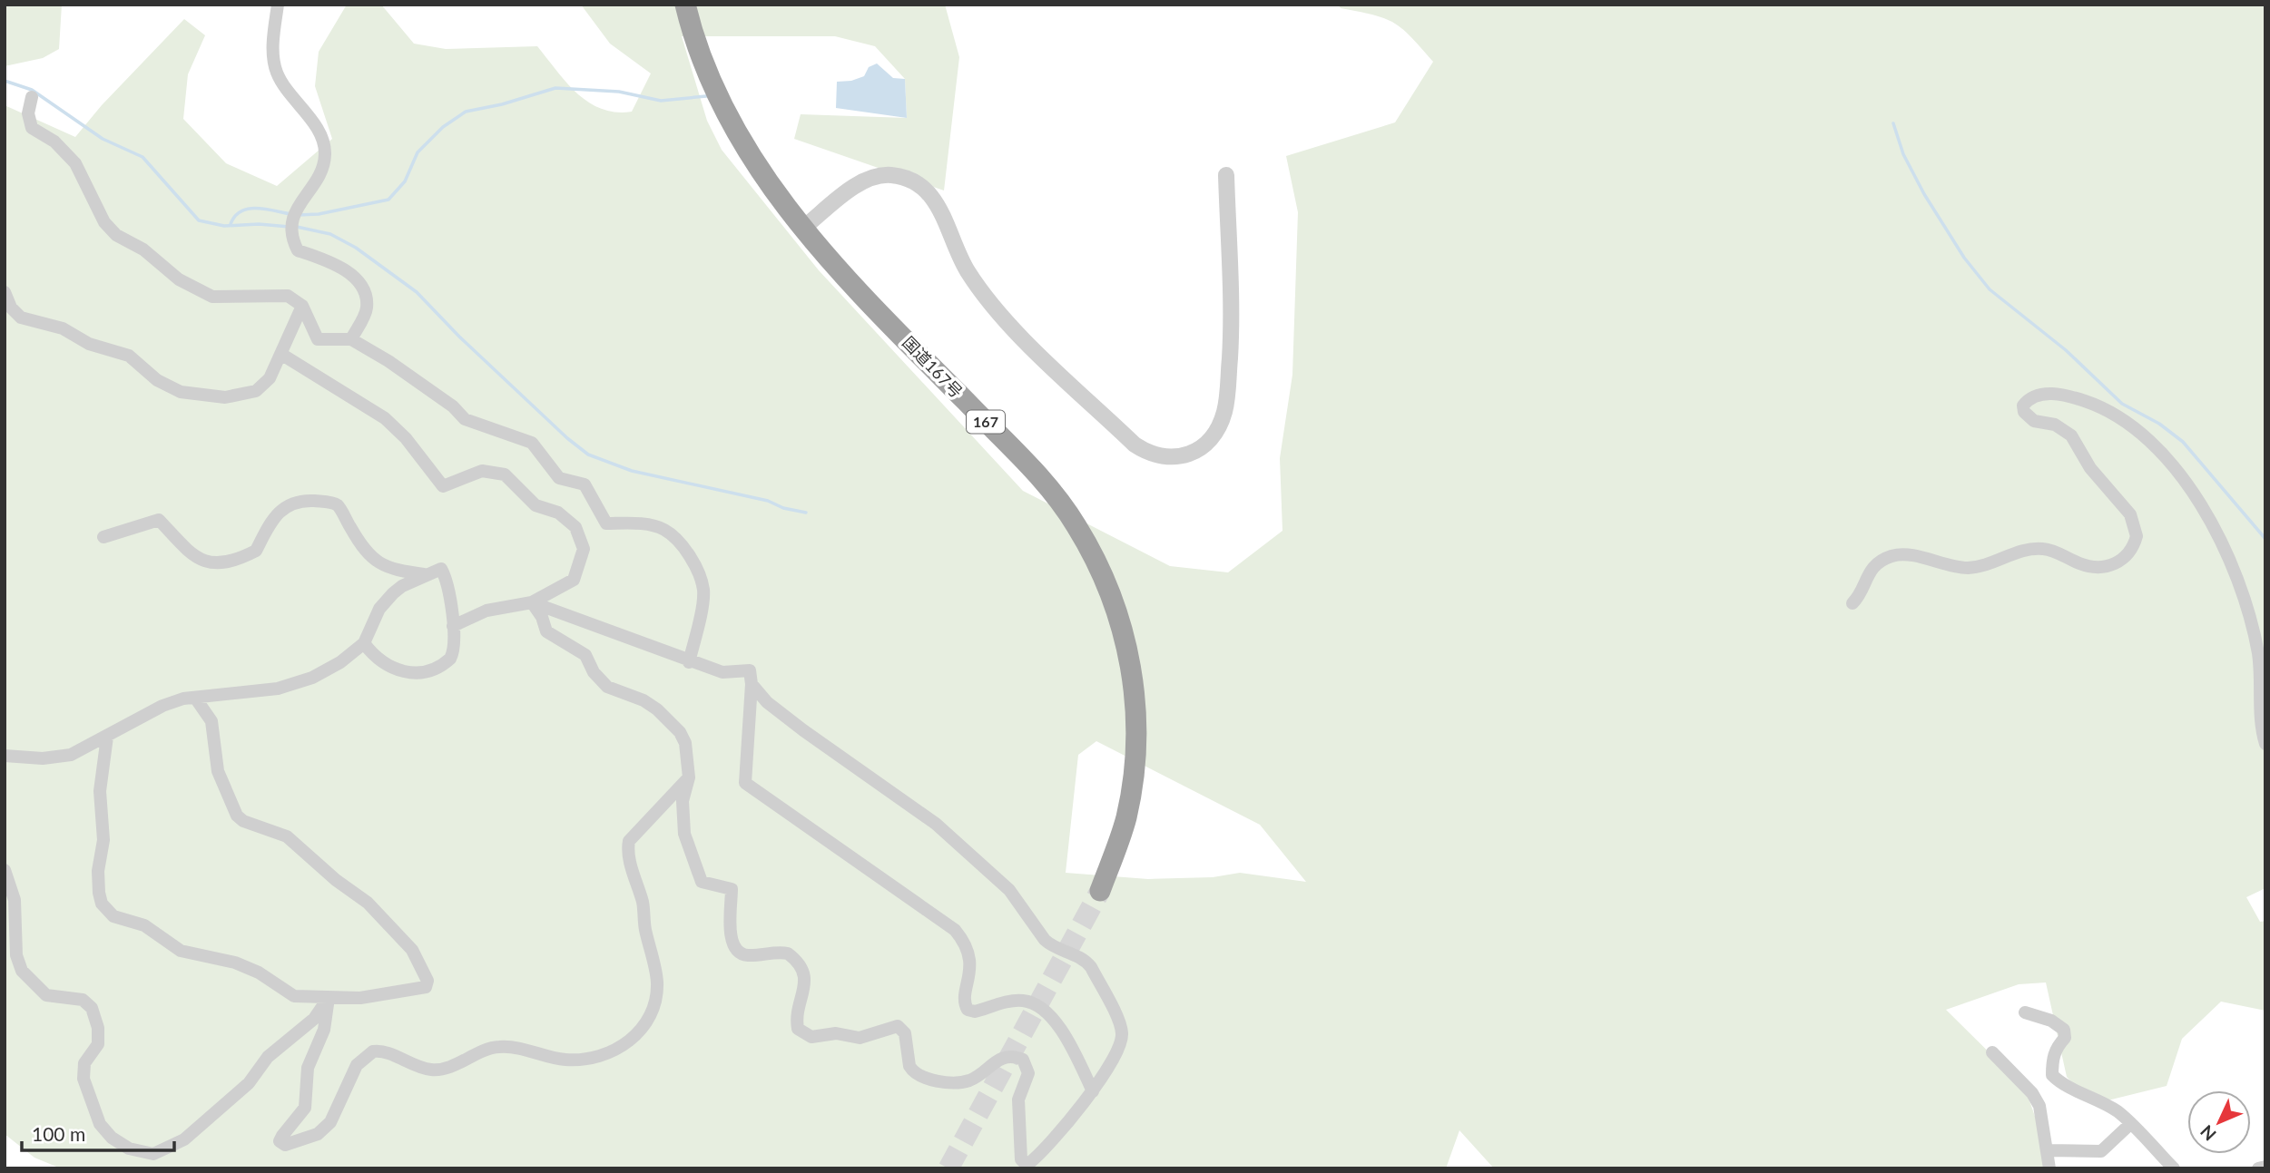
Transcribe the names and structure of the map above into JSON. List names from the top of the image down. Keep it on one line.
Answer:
{"streets":{"highway":["国道167号","167"]},"scale_bar":"100 m","north":"bottom left"}
